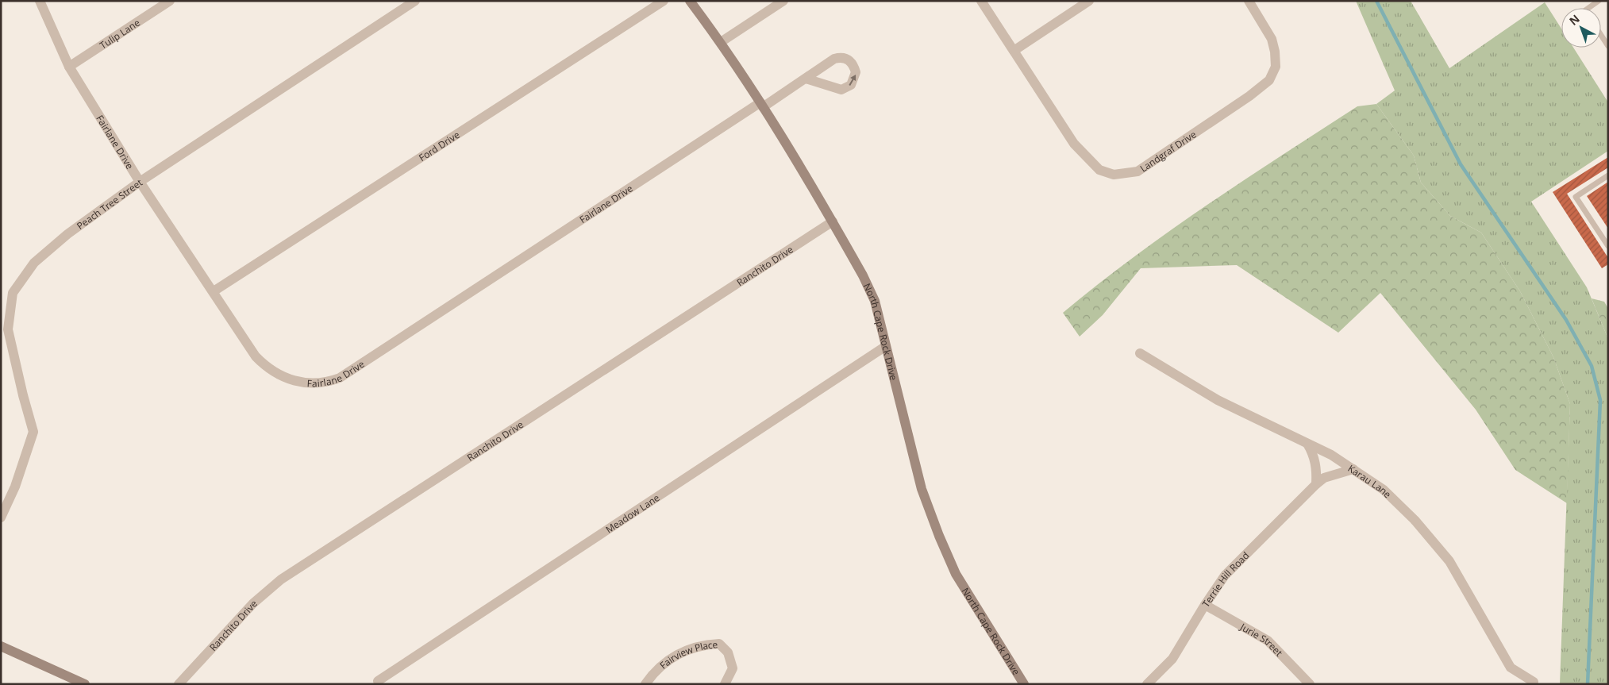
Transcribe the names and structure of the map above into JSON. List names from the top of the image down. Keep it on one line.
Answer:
{"streets":{"street":["Tulip Lane","Fairlane Drive","Ford Drive","Landgraf Drive","Peach Tree Street","Ranchito Drive","North Cape Rock Drive","Karau Lane","Meadow Lane","Terrie Hill Road","Jurie Street","Fairview Place"]},"crossings":[["Tulip Lane","Fairlane Drive"],["Fairlane Drive","Ford Drive"],["Fairlane Drive","Peach Tree Street"],["Fairlane Drive","North Cape Rock Drive"],["Ranchito Drive","North Cape Rock Drive"],["North Cape Rock Drive","Meadow Lane"],["Karau Lane","Terrie Hill Road"],["Terrie Hill Road","Jurie Street"]],"north":"top left"}
